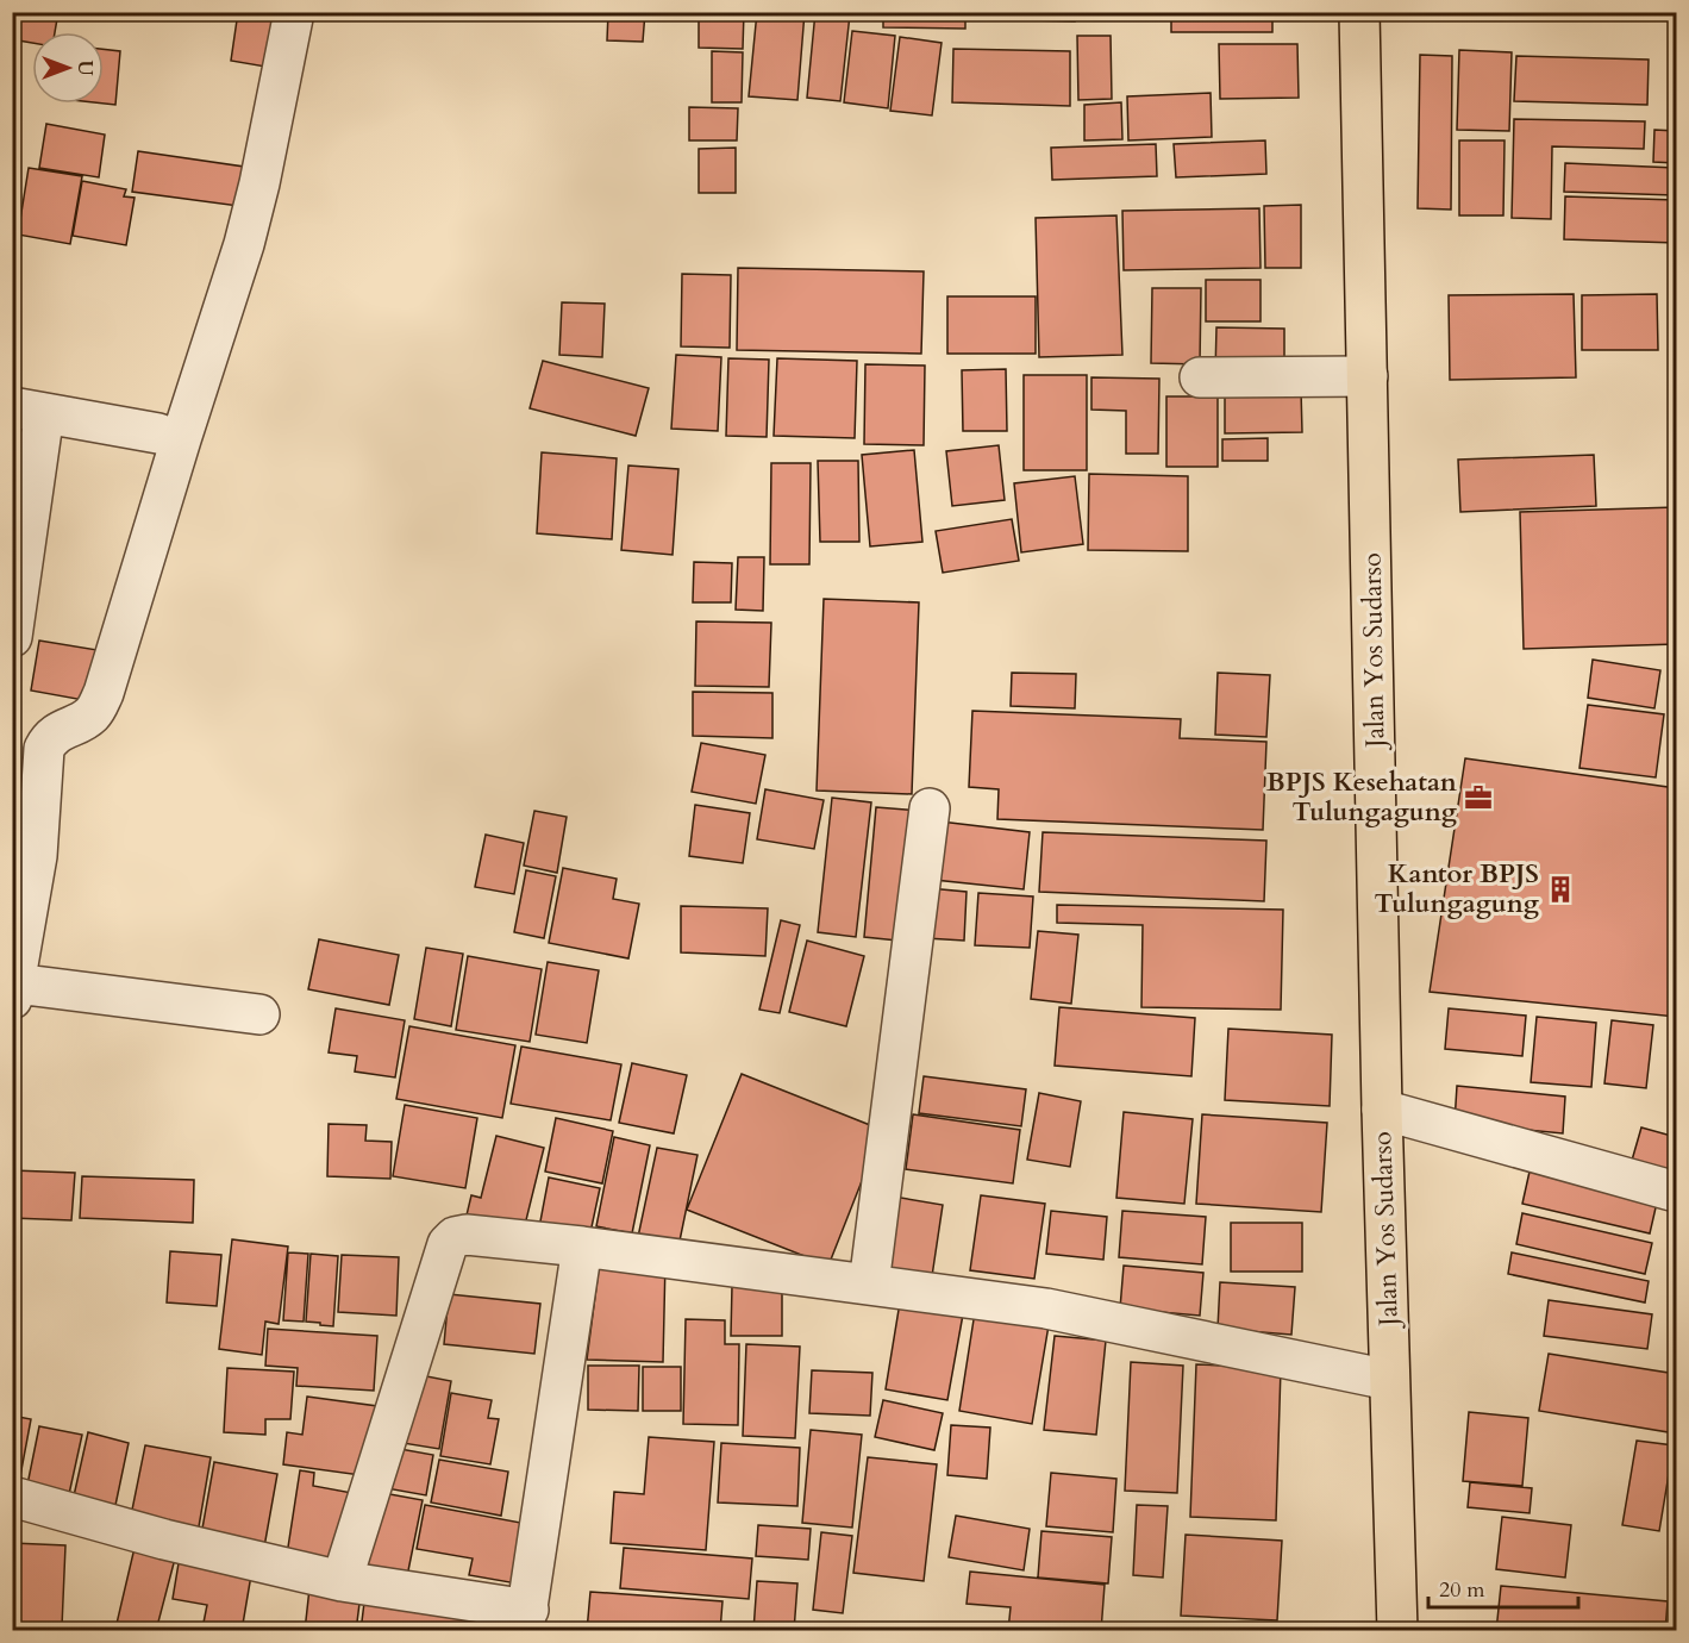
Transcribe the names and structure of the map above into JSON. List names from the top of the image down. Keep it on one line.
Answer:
{"streets":{"highway":["Jalan Yos Sudarso"]},"places":{"office":["BPJS Kesehatan Tulungagung"],"building":["Kantor BPJS Tulungagung"]},"scale_bar":"20 m","north":"right"}
